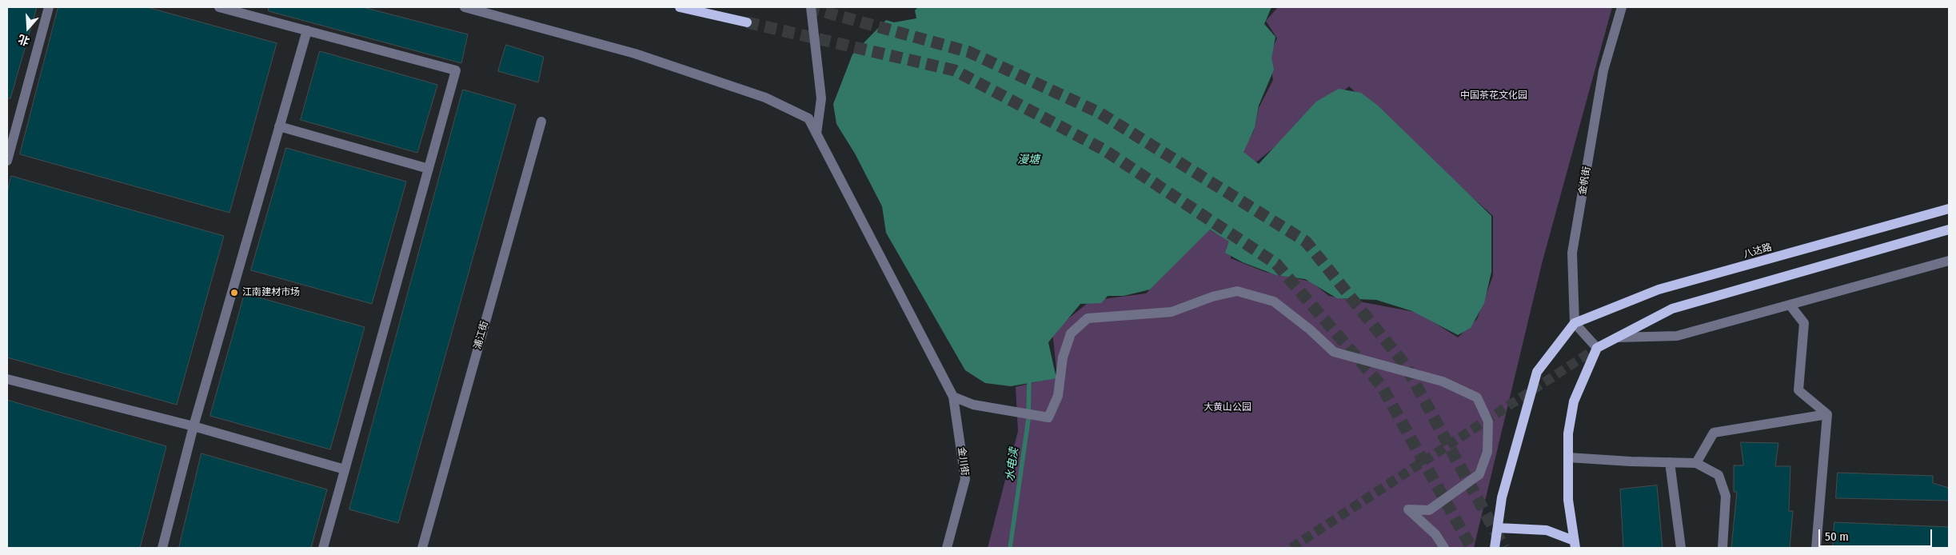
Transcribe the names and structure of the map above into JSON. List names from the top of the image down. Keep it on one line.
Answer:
{"streets":{"main road":["八达路"],"street":["金帆街","浦江街","金川街"]},"crossings":[["金帆街","八达路"]],"water":["漫塘","水电渎"],"parks":["中国茶花文化园","大黄山公园"],"places":["江南建材市场"],"scale_bar":"50 m","north":"bottom"}
